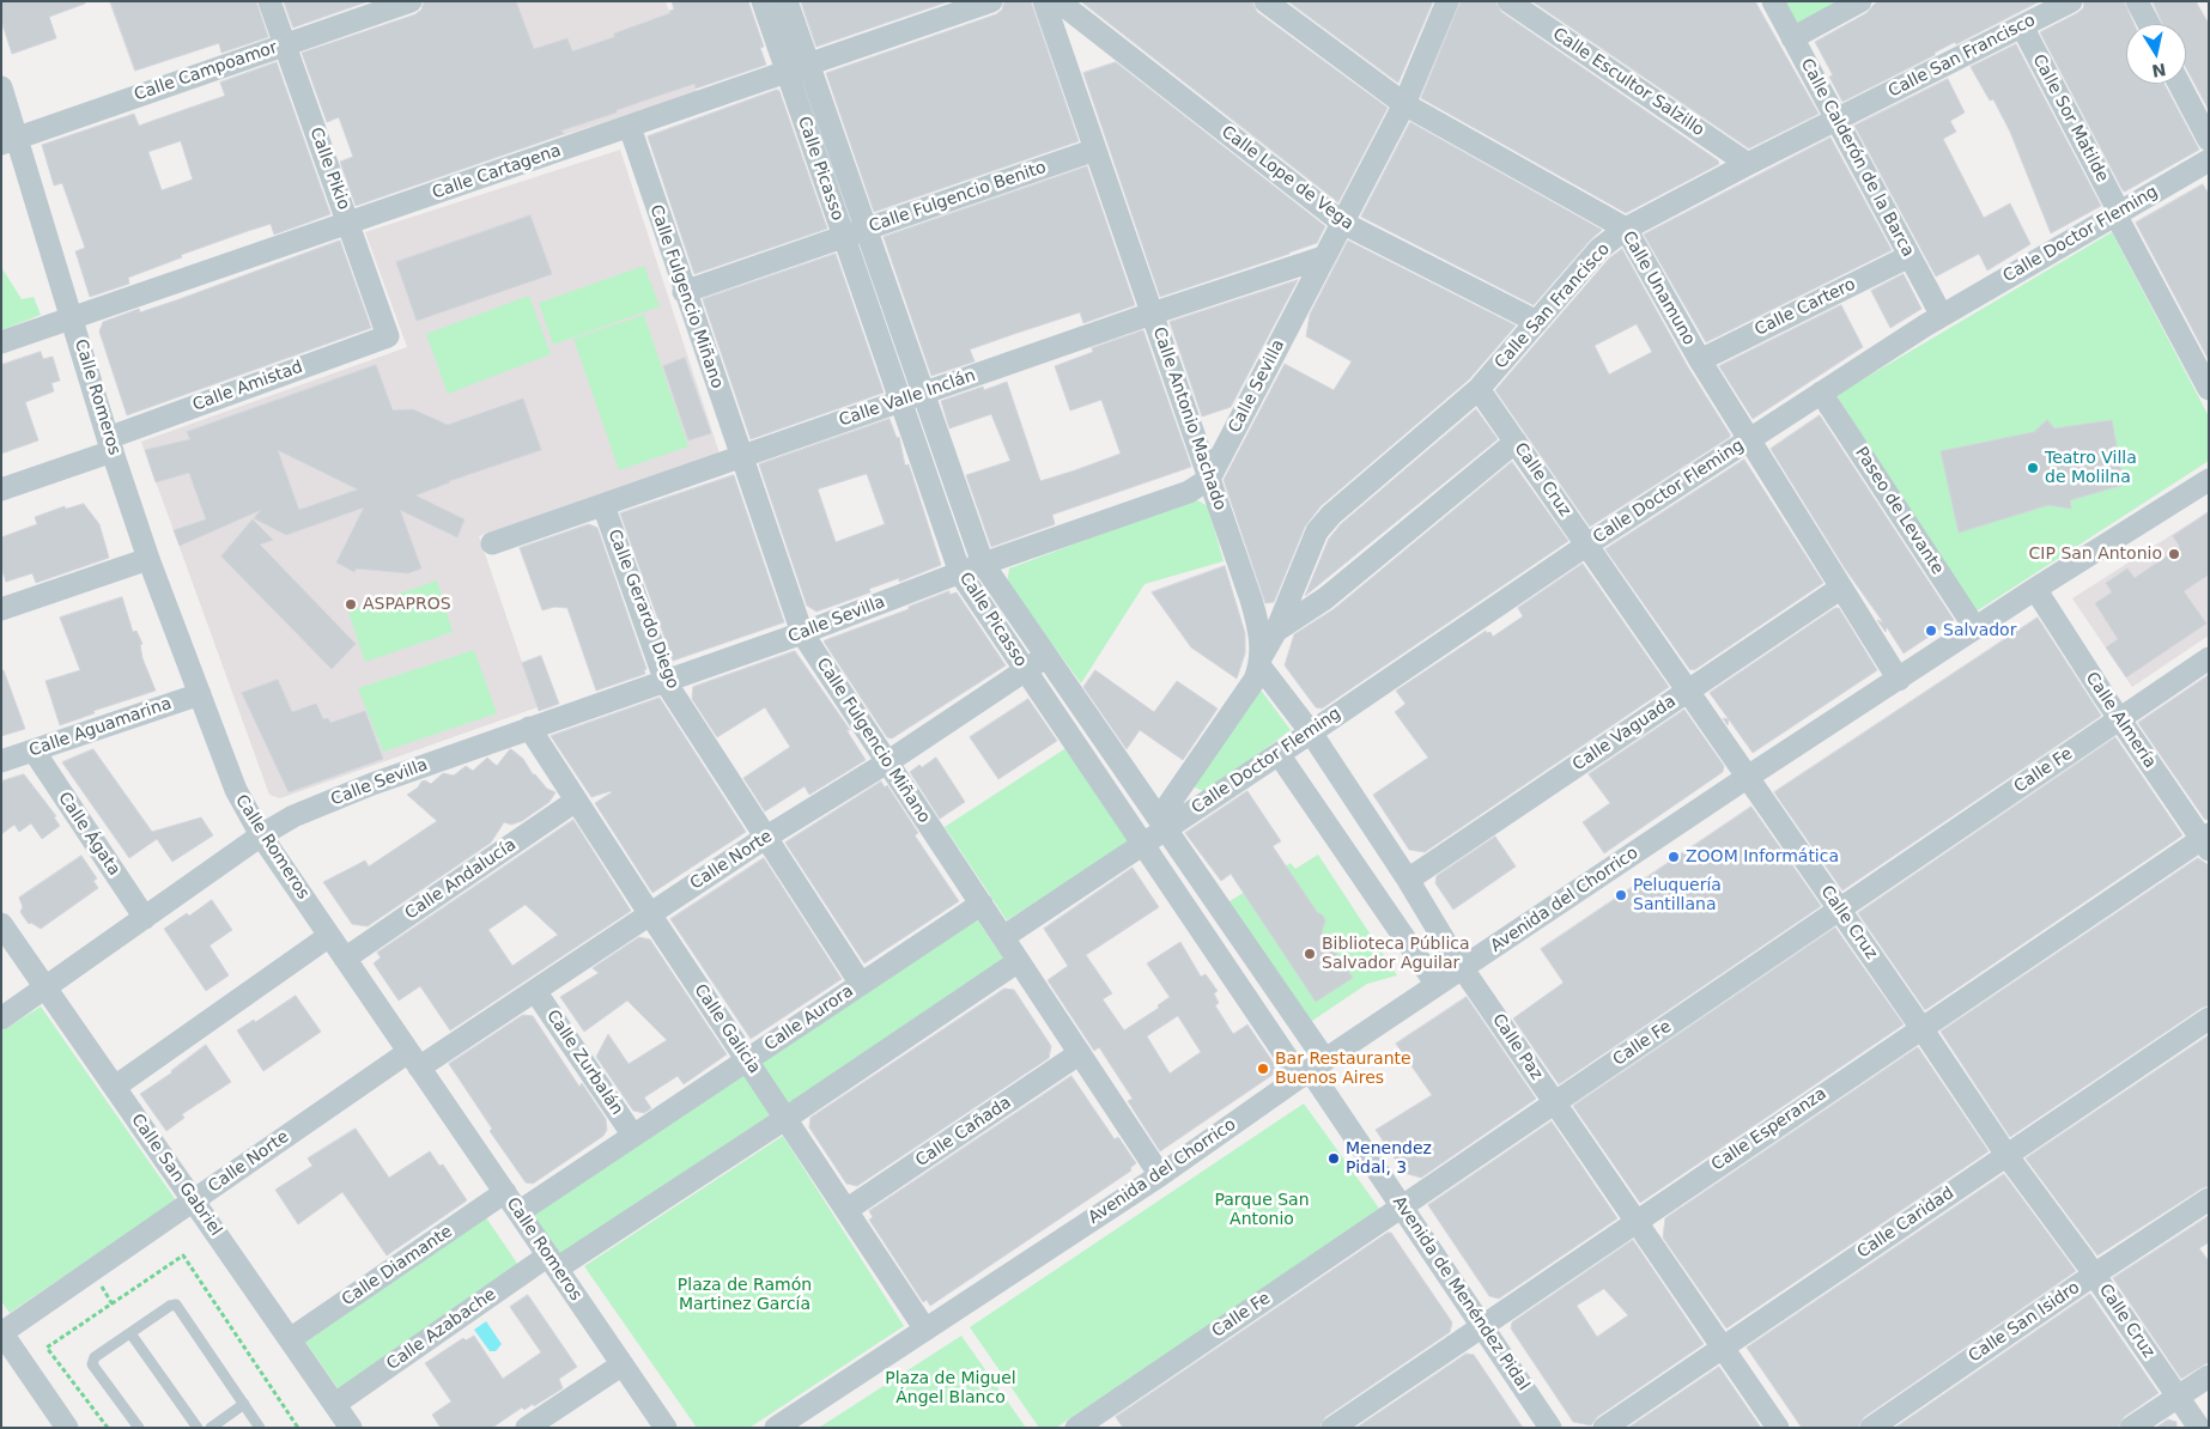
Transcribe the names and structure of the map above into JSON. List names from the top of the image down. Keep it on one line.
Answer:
{"streets":{"street":["Calle San Francisco","Calle Campoamor","Calle Escultor Salzillo","Calle Sor Matilde","Calle Calderón de la Barca","Calle Pikio","Calle Picasso","Calle Cartagena","Calle Lope de Vega","Calle Fulgencio Benito","Calle Doctor Fleming","Calle Unamuno","Calle Fulgencio Miñano","Calle Cartero","Calle Amistad","Calle Sevilla","Calle Romeros","Calle Valle Inclán","Calle Antonio Machado","Calle Cruz","Paseo de Levante","Calle Gerardo Diego","Calle Almería","Calle Aguamarina","Calle Vaguada","Calle Fe","Calle Ágata","Calle Norte","Calle Andalucía","Avenida del Chorrico","Calle Aurora","Calle Galicia","Calle Paz","Calle Zurbalán","Calle Esperanza","Calle Cañada","Calle San Gabriel","Calle Caridad","Calle Diamante","Avenida de Menéndez Pidal","Calle San Isidro","Calle Azabache"]},"crossings":[["Calle San Francisco","Calle Escultor Salzillo"],["Calle San Francisco","Calle Sor Matilde"],["Calle San Francisco","Calle Calderón de la Barca"],["Calle San Francisco","Calle Lope de Vega"],["Calle San Francisco","Calle Unamuno"],["Calle San Francisco","Calle Antonio Machado"],["Calle San Francisco","Calle Cruz"],["Calle San Francisco","Calle Paz"],["Calle Campoamor","Calle Pikio"],["Calle Campoamor","Calle Romeros"],["Calle Sor Matilde","Calle Doctor Fleming"],["Calle Calderón de la Barca","Calle Doctor Fleming"],["Calle Calderón de la Barca","Calle Cartero"],["Calle Pikio","Calle Cartagena"],["Calle Pikio","Calle Amistad"],["Calle Picasso","Calle Cartagena"],["Calle Picasso","Calle Fulgencio Benito"],["Calle Picasso","Calle Doctor Fleming"],["Calle Picasso","Calle Sevilla"],["Calle Picasso","Calle Valle Inclán"],["Calle Picasso","Calle Norte"],["Calle Picasso","Avenida del Chorrico"],["Calle Picasso","Avenida de Menéndez Pidal"],["Calle Cartagena","Calle Fulgencio Miñano"],["Calle Cartagena","Calle Romeros"],["Calle Lope de Vega","Calle Sevilla"],["Calle Fulgencio Benito","Calle Fulgencio Miñano"],["Calle Fulgencio Benito","Calle Antonio Machado"],["Calle Doctor Fleming","Calle Unamuno"],["Calle Doctor Fleming","Calle Cruz"],["Calle Doctor Fleming","Paseo de Levante"],["Calle Doctor Fleming","Calle Paz"],["Calle Unamuno","Calle Cartero"],["Calle Unamuno","Calle Sevilla"],["Calle Unamuno","Calle Vaguada"],["Calle Unamuno","Avenida del Chorrico"],["Calle Fulgencio Miñano","Calle Sevilla"],["Calle Fulgencio Miñano","Calle Valle Inclán"],["Calle Fulgencio Miñano","Calle Norte"],["Calle Fulgencio Miñano","Avenida del Chorrico"],["Calle Fulgencio Miñano","Calle Aurora"],["Calle Fulgencio Miñano","Calle Cañada"],["Calle Amistad","Calle Romeros"],["Calle Sevilla","Calle Romeros"],["Calle Sevilla","Calle Valle Inclán"],["Calle Sevilla","Calle Antonio Machado"],["Calle Sevilla","Calle Gerardo Diego"],["Calle Sevilla","Calle Ágata"],["Calle Sevilla","Calle Galicia"],["Calle Sevilla","Calle San Gabriel"],["Calle Romeros","Calle Aguamarina"],["Calle Romeros","Calle Norte"],["Calle Romeros","Calle Andalucía"],["Calle Romeros","Calle Aurora"],["Calle Romeros","Calle Diamante"],["Calle Romeros","Calle Azabache"],["Calle Valle Inclán","Calle Antonio Machado"],["Calle Valle Inclán","Calle Gerardo Diego"],["Calle Antonio Machado","Calle Paz"],["Calle Cruz","Calle Vaguada"],["Calle Cruz","Calle Fe"],["Calle Cruz","Avenida del Chorrico"],["Calle Cruz","Calle Esperanza"],["Calle Cruz","Calle Caridad"],["Calle Cruz","Calle San Isidro"],["Paseo de Levante","Avenida del Chorrico"],["Calle Gerardo Diego","Calle Norte"],["Calle Gerardo Diego","Calle Aurora"],["Calle Almería","Calle Fe"],["Calle Almería","Avenida del Chorrico"],["Calle Almería","Calle Esperanza"],["Calle Aguamarina","Calle Ágata"],["Calle Vaguada","Calle Paz"],["Calle Fe","Calle Paz"],["Calle Fe","Avenida de Menéndez Pidal"],["Calle Norte","Calle Galicia"],["Calle Norte","Calle Zurbalán"],["Calle Norte","Calle San Gabriel"],["Calle Andalucía","Calle Galicia"],["Avenida del Chorrico","Calle Galicia"],["Avenida del Chorrico","Calle Paz"],["Avenida del Chorrico","Avenida de Menéndez Pidal"],["Calle Aurora","Calle Galicia"],["Calle Aurora","Calle Zurbalán"],["Calle Galicia","Calle Cañada"],["Calle Paz","Calle Esperanza"],["Calle Paz","Calle Caridad"],["Calle Esperanza","Avenida de Menéndez Pidal"],["Calle San Gabriel","Calle Diamante"],["Calle San Gabriel","Calle Azabache"]],"parks":["Parque San Antonio","Plaza de Ramón Martinez García","Plaza de Miguel Ángel Blanco"],"places":["Teatro Villa de Molilna","CIP San Antonio","ASPAPROS","Salvador","ZOOM Informática","Peluquería Santillana","Biblioteca Pública Salvador Aguilar","Bar Restaurante Buenos Aires","Menendez Pidal, 3"],"north":"bottom"}
